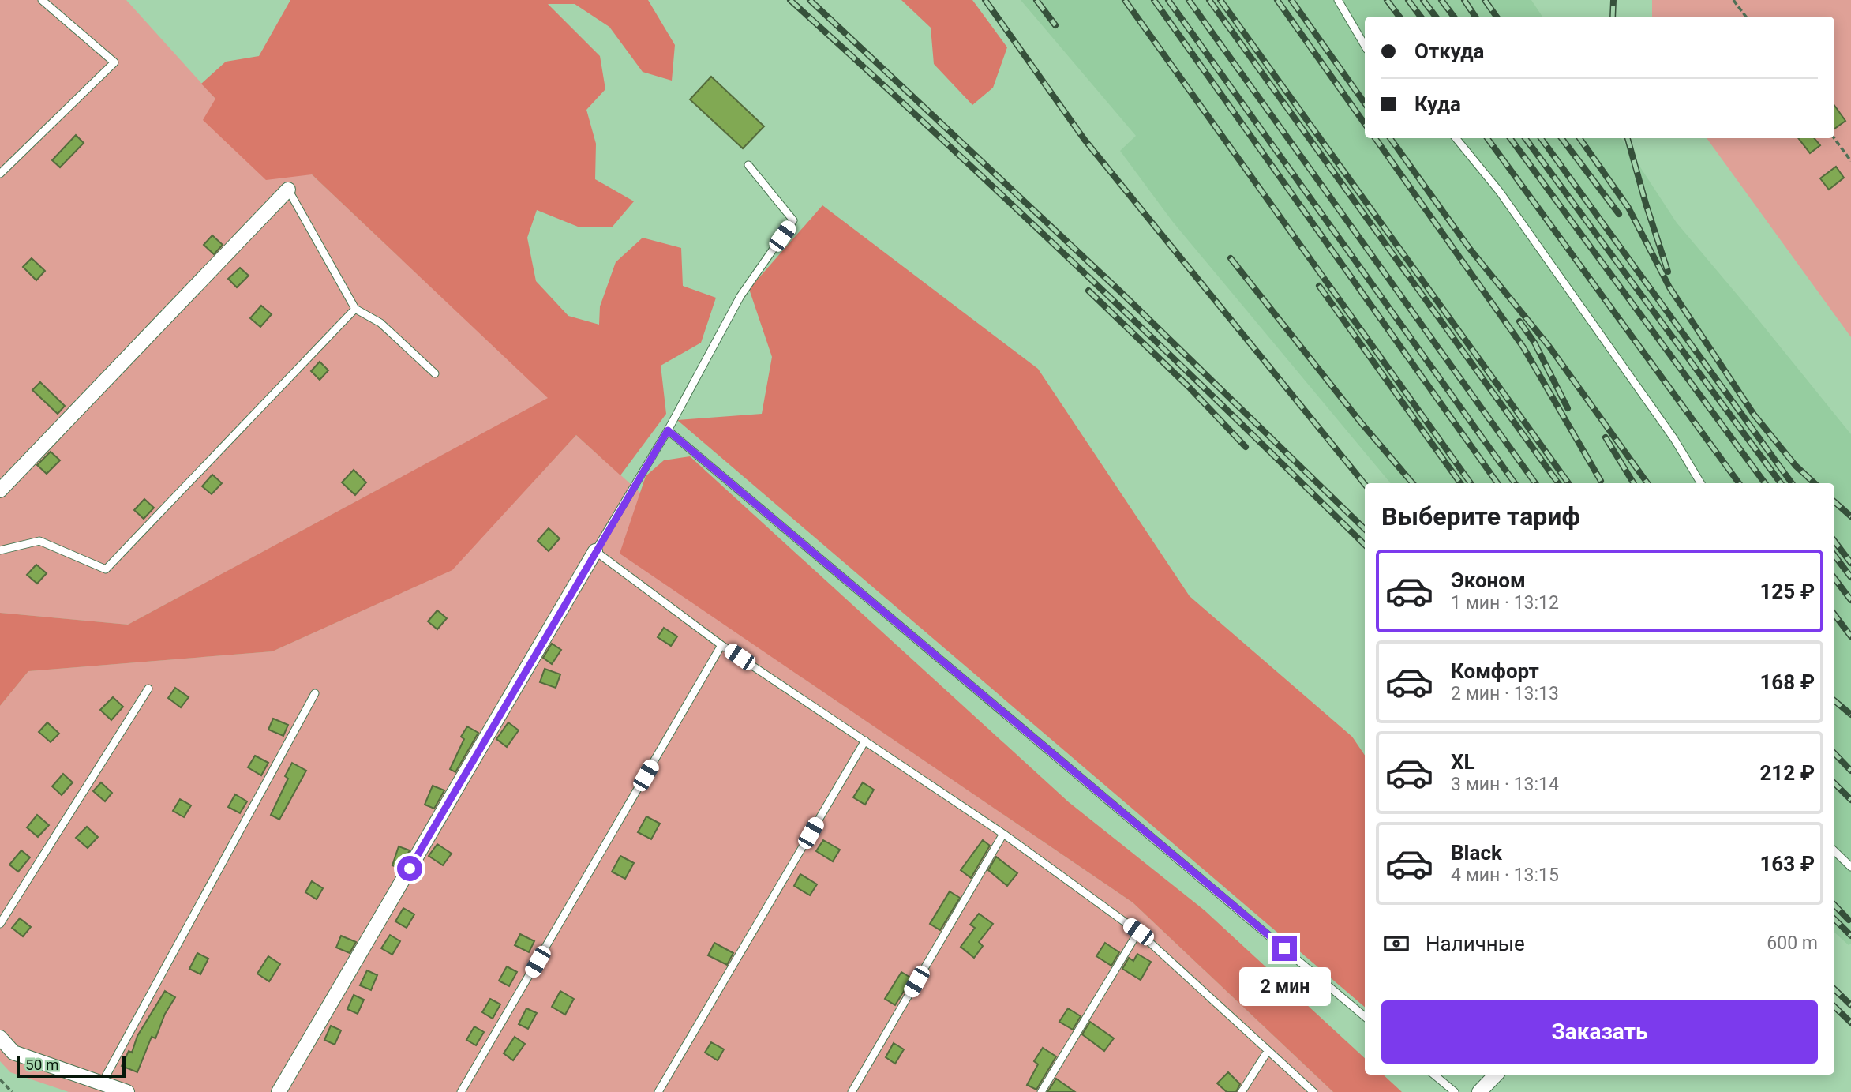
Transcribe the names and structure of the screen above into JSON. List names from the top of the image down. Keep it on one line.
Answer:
{"scale_bar":"50 m","page":{"banner":["Откуда","Куда"],"heading":"Выберите тариф","list":[{"name":"Эконом","note":"1 мин · 13:12","value":"125 ₽"},{"name":"Комфорт","note":"2 мин · 13:13","value":"168 ₽"},{"name":"XL","note":"3 мин · 13:14","value":"212 ₽"},{"name":"Black","note":"4 мин · 13:15","value":"163 ₽"}],"pay":["Наличные","600 m"],"bubble":"2 мин","buttons":"Заказать","scale":"50 m"}}
